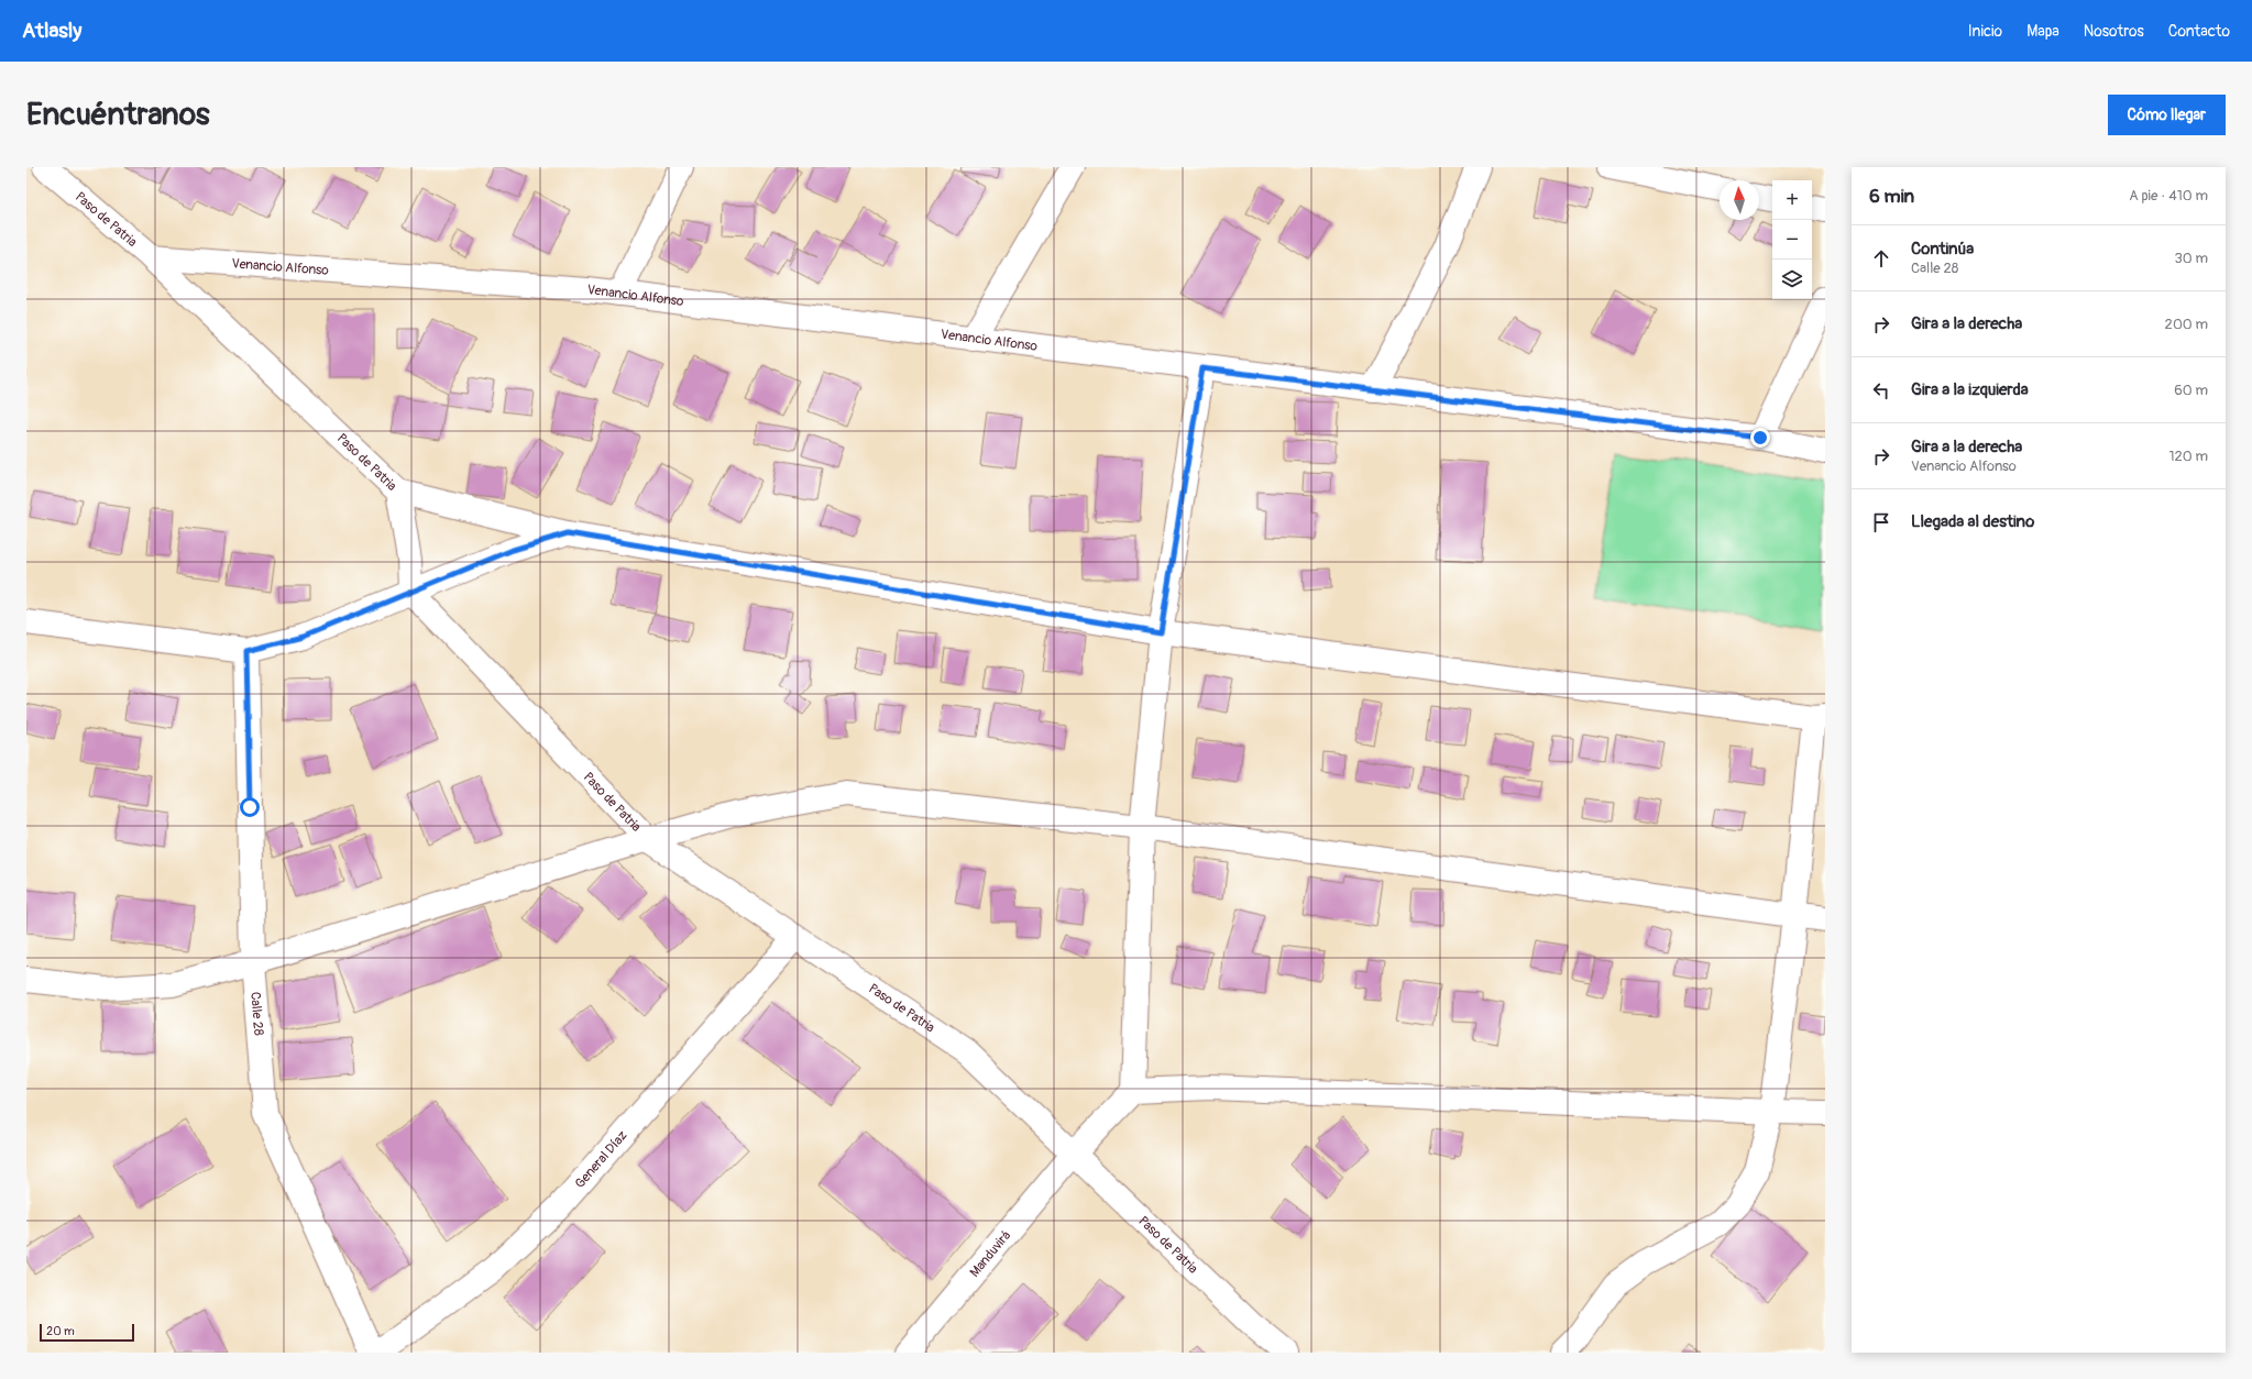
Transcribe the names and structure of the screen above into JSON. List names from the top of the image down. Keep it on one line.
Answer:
{"streets":{"street":["Paso de Patria","Venancio Alfonso","Calle 28","General Díaz","Manduvirá"]},"crossings":[["Paso de Patria","Venancio Alfonso"],["Paso de Patria","General Díaz"],["Paso de Patria","Manduvirá"]],"scale_bar":"20 m","north":"top","page":{"header":"Atlasly","nav":["Inicio","Mapa","Nosotros","Contacto"],"buttons":"Cómo llegar","title":"Encuéntranos","heading":["6 min","A pie · 410 m"],"map_buttons":["+","−"],"list":[["Continúa","Calle 28","30 m"],["Gira a la derecha","200 m"],["Gira a la izquierda","60 m"],["Gira a la derecha","Venancio Alfonso","120 m"],"Llegada al destino"],"scale":"20 m"}}
